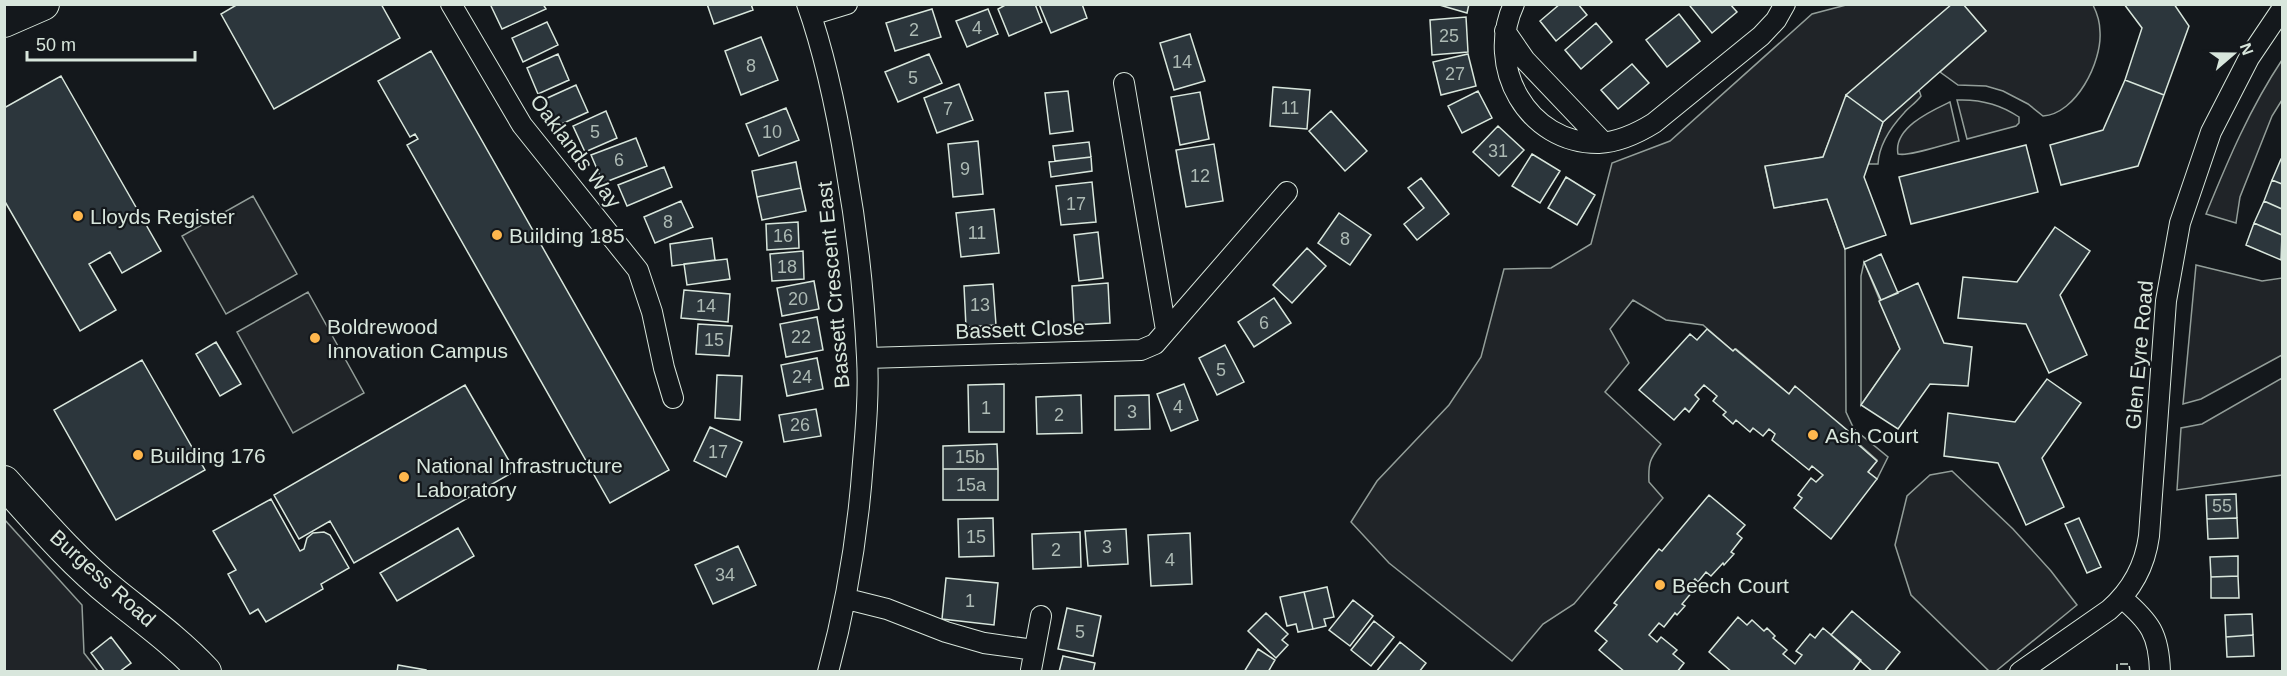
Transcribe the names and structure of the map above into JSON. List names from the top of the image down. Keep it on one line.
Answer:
{"streets":{"main road":["Burgess Road"],"street":["Oaklands Way","Bassett Crescent East","Bassett Close","Glen Eyre Road"]},"crossings":[["Bassett Crescent East","Bassett Close"]],"places":["Lloyds Register","Building 185","Boldrewood Innovation Campus","Ash Court","Building 176","National Infrastructure Laboratory","Beech Court"],"house_numbers":["4","2","25","14","8","27","5","11","7","5","10","31","6","9","12","17","8","11","16","8","18","20","13","14","6","22","15","5","24","4","1","3","2","26","17","15b","15a","55","15","3","2","4","34","1","5"],"scale_bar":"50 m","north":"right"}
